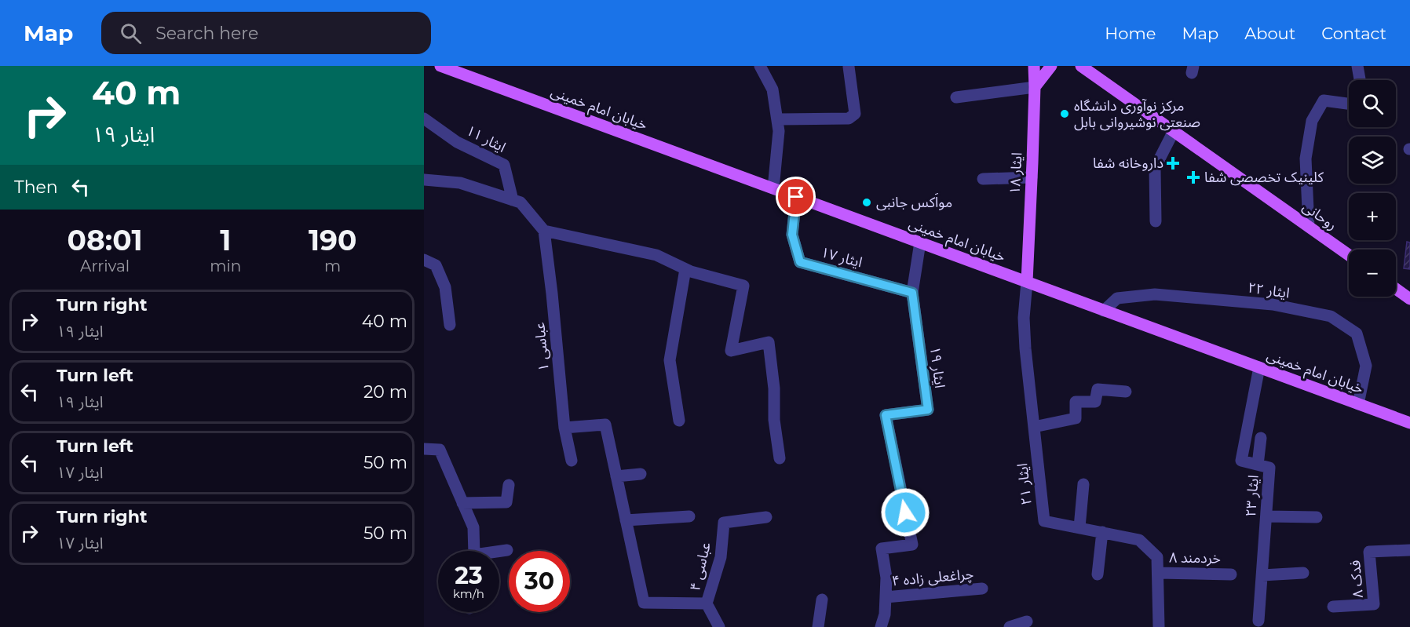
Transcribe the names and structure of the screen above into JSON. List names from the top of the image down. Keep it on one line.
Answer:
{"streets":{"main road":["خیابان امام خمینی","ایثار ۱۸","روحانی"],"street":["ایثار ۱۱","ایثار ۱۷","ایثار ۲۲","عباسی ۱","ایثار ١٩","ایثار ۲۱","ایثار ۲۳","خردمند ۸","عباسی ۴","چراغعلی زاده ۴","فدک ۸"]},"crossings":[["خیابان امام خمینی","ایثار ۱۸"],["خیابان امام خمینی","ایثار ۱۷"],["خیابان امام خمینی","ایثار ۲۲"],["خیابان امام خمینی","ایثار ١٩"],["خیابان امام خمینی","ایثار ۲۱"],["خیابان امام خمینی","ایثار ۲۳"],["ایثار ۱۸","ایثار ۲۱"],["ایثار ۱۷","ایثار ١٩"],["ایثار ١٩","چراغعلی زاده ۴"],["ایثار ۲۱","خردمند ۸"]],"places":{"other":["مرکز نوآوری دانشگاه صنعتی نوشیروانی بابل","مواَکس جانبی"],"health":["داروخانه شفا","کلینیک تخصصی شفا"]},"page":{"header":"Map","search":"Search here","nav":["Home","Map","About","Contact"],"turn":["40 m","ایثار ١٩"],"map_buttons":["+","−"],"then":"Then","eta":["08:01","Arrival","1","min","190","m"],"list":[{"name":"Turn right","note":"ایثار ١٩","value":"40 m"},{"name":"Turn left","note":"ایثار ١٩","value":"20 m"},{"name":"Turn left","note":"ایثار ۱۷","value":"50 m"},{"name":"Turn right","note":"ایثار ۱۷","value":"50 m"}],"speed":"23 km/h","limit":"30"}}
